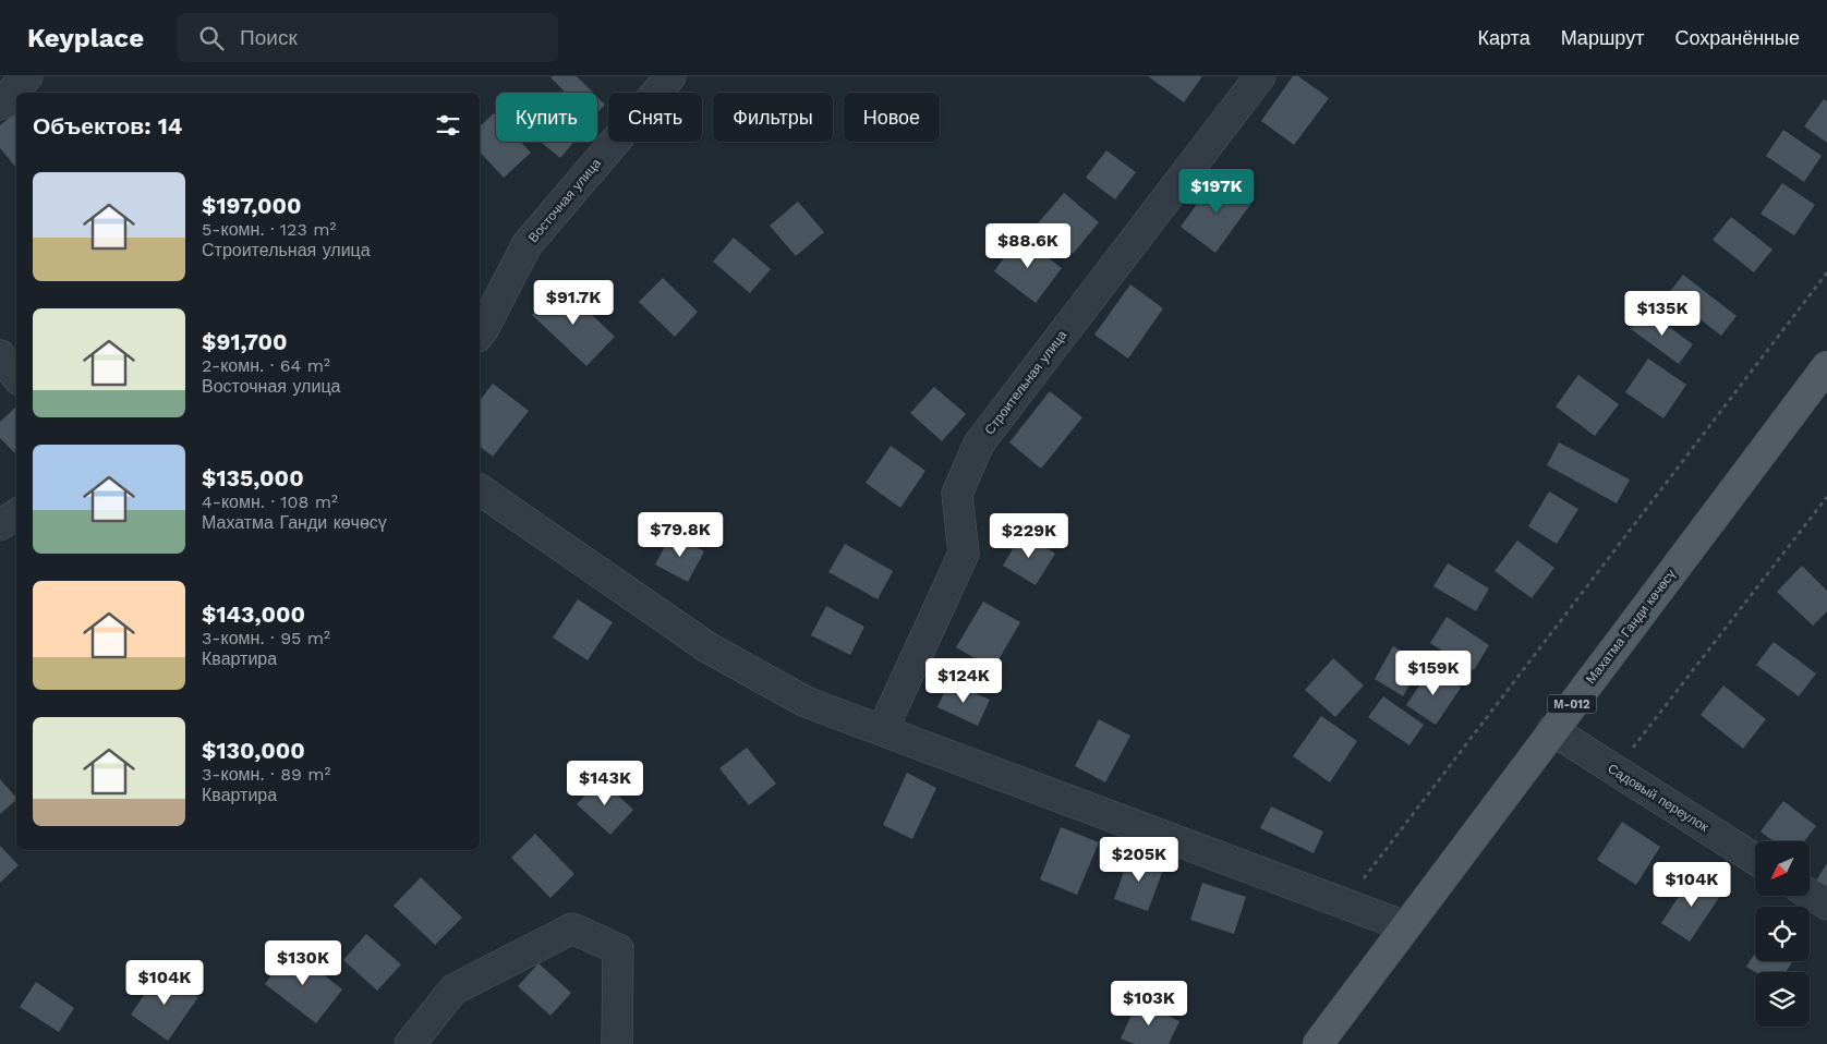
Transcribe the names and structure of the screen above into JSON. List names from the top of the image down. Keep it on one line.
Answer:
{"streets":{"main road":["Махатма Ганди көчөсү","М-012"],"street":["Восточная улица","Строительная улица","Садовый переулок"]},"crossings":[["Махатма Ганди көчөсү","Садовый переулок"]],"north":"bottom left","page":{"header":"Keyplace","search":"Поиск","nav":["Карта","Маршрут","Сохранённые"],"chip":["Купить","Снять","Фильтры","Новое"],"heading":"Объектов: 14","list":[{"name":"$197,000","note":"5-комн. · 123 m² · Строительная улица"},{"name":"$91,700","note":"2-комн. · 64 m² · Восточная улица"},{"name":"$135,000","note":"4-комн. · 108 m² · Махатма Ганди көчөсү"},{"name":"$143,000","note":"3-комн. · 95 m² · Квартира"},{"name":"$130,000","note":"3-комн. · 89 m² · Квартира"}],"price":["$197K","$88.6K","$91.7K","$135K","$79.8K","$229K","$159K","$124K","$143K","$205K","$104K","$130K","$104K","$103K"]}}
